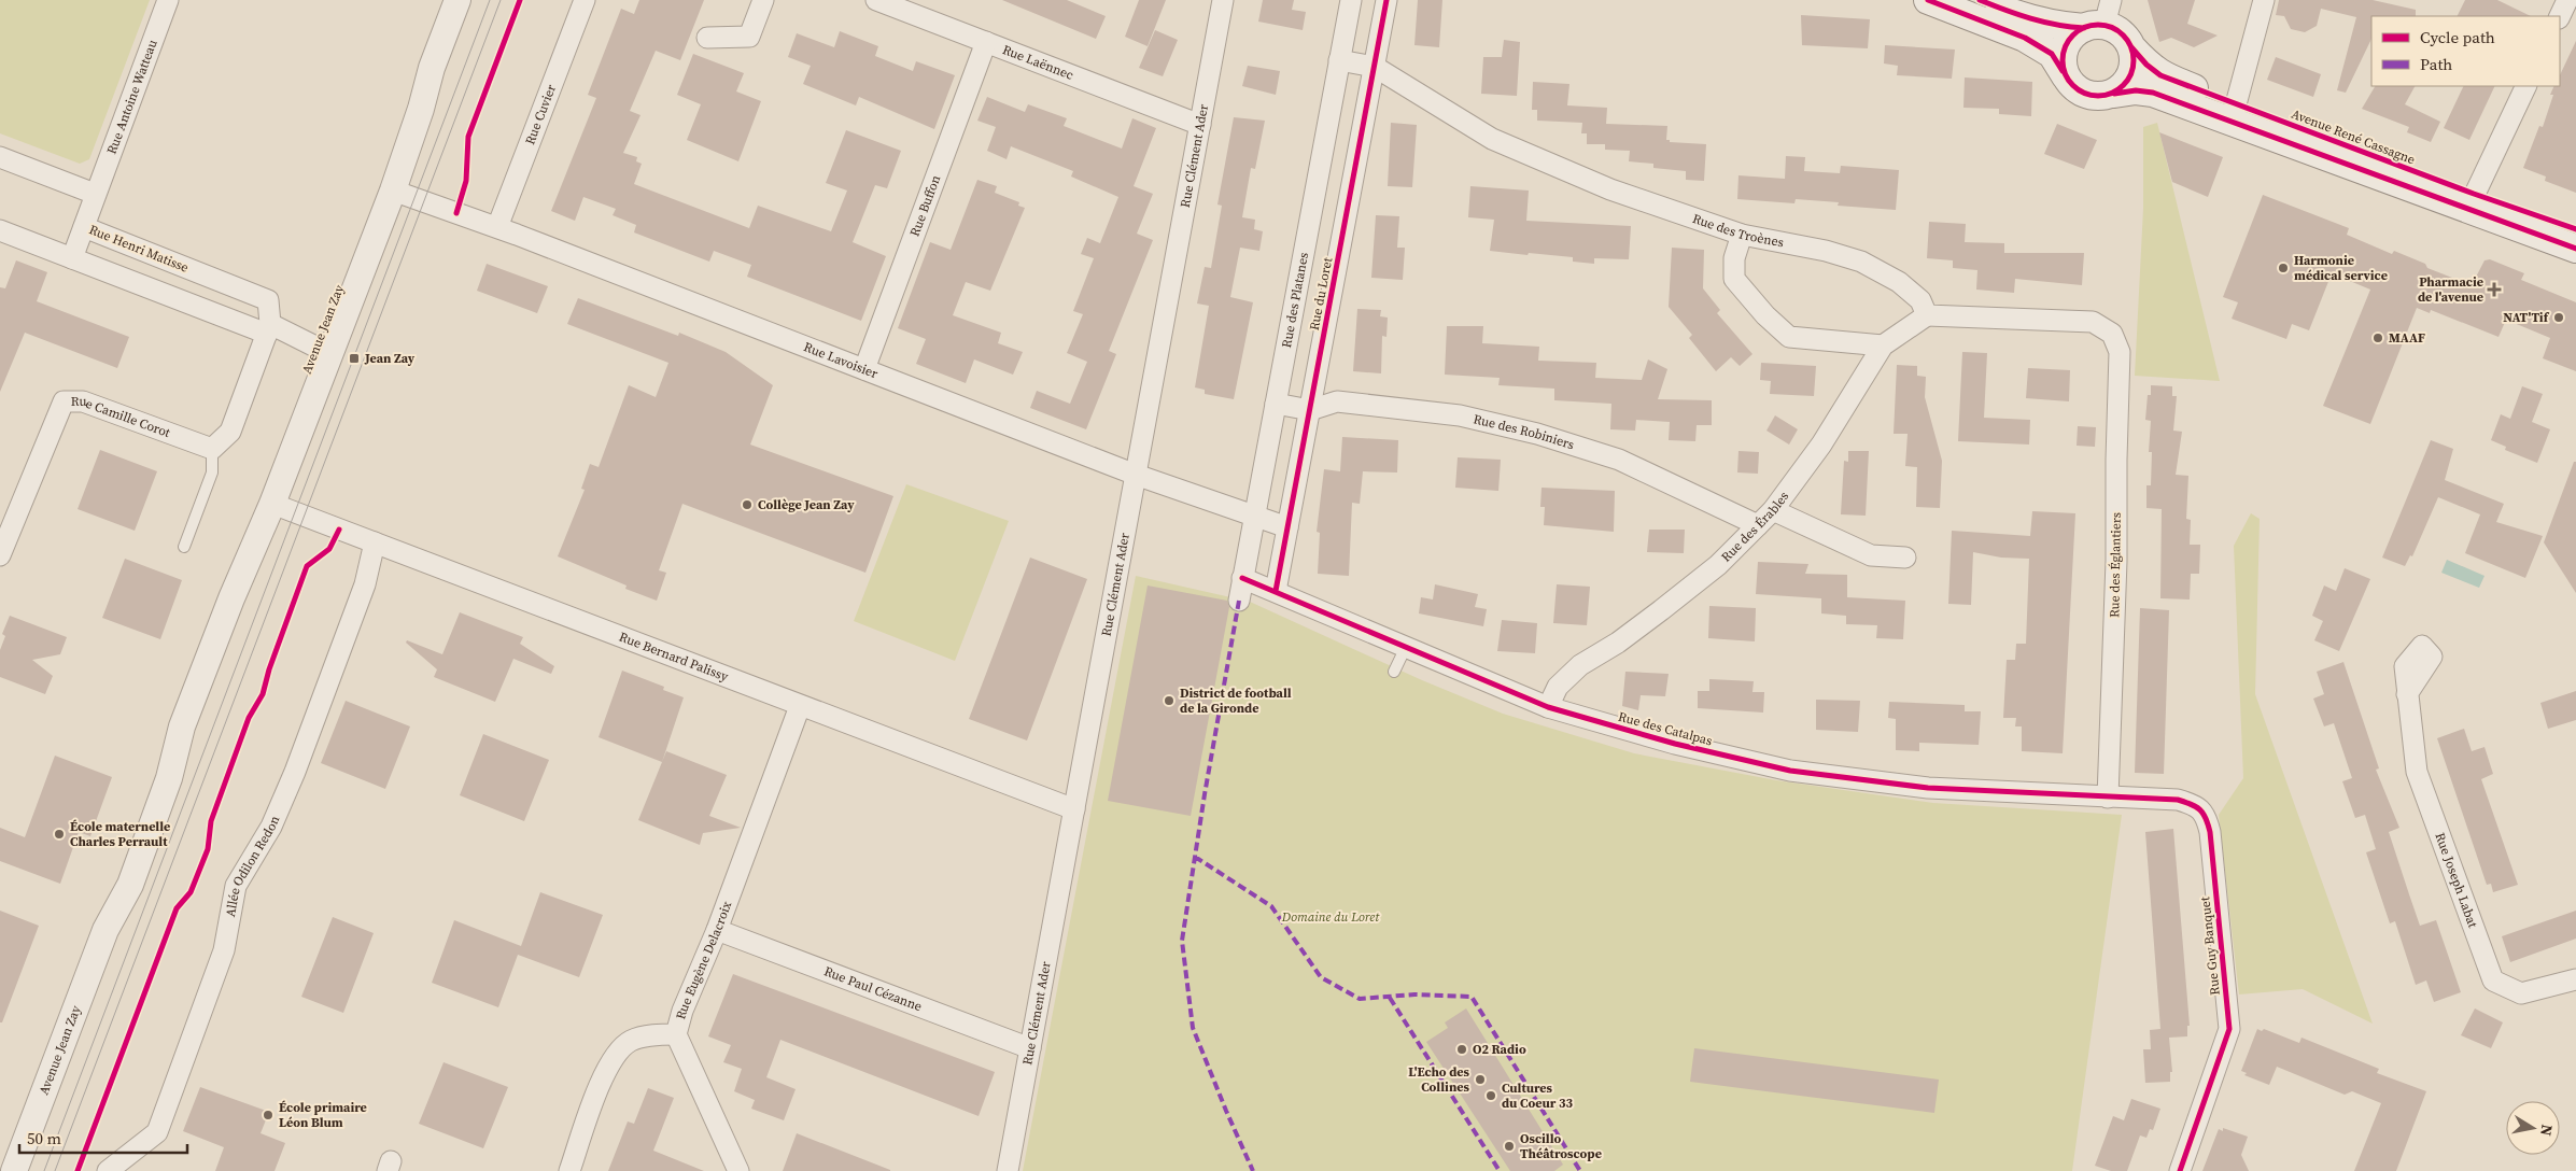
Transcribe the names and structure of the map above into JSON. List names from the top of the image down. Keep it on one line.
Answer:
{"streets":{"main road":["Avenue René Cassagne"],"street":["Rue Laënnec","Rue Antoine Watteau","Rue Cuvier","Rue Clément Ader","Rue Buffon","Rue des Troènes","Rue Henri Matisse","Rue du Loret","Rue des Platanes","Avenue Jean Zay","Rue Lavoisier","Rue Camille Corot","Rue des Robiniers","Rue des Érables","Rue des Églantiers","Rue Bernard Palissy","Rue des Catalpas","Allée Odilon Redon","Rue Joseph Labat","Rue Guy Banquet","Rue Eugène Delacroix","Rue Paul Cézanne"]},"crossings":[["Rue Laënnec","Rue Clément Ader"],["Rue Laënnec","Rue Buffon"],["Rue Antoine Watteau","Rue Henri Matisse"],["Rue Cuvier","Rue Lavoisier"],["Rue Clément Ader","Rue Lavoisier"],["Rue Clément Ader","Rue Bernard Palissy"],["Rue Clément Ader","Rue Paul Cézanne"],["Rue Buffon","Rue Lavoisier"],["Rue des Troènes","Rue du Loret"],["Rue des Troènes","Rue des Érables"],["Rue des Troènes","Rue des Églantiers"],["Rue du Loret","Rue Lavoisier"],["Rue du Loret","Rue des Robiniers"],["Rue du Loret","Rue des Catalpas"],["Rue des Platanes","Rue Lavoisier"],["Rue des Platanes","Rue des Robiniers"],["Rue des Platanes","Rue des Catalpas"],["Avenue Jean Zay","Rue Lavoisier"],["Avenue Jean Zay","Rue Bernard Palissy"],["Rue des Robiniers","Rue des Érables"],["Rue des Érables","Rue des Églantiers"],["Rue des Érables","Rue des Catalpas"],["Rue des Églantiers","Rue des Catalpas"],["Rue des Églantiers","Rue Guy Banquet"],["Rue Bernard Palissy","Allée Odilon Redon"],["Rue Bernard Palissy","Rue Eugène Delacroix"],["Rue des Catalpas","Rue Guy Banquet"],["Rue Eugène Delacroix","Rue Paul Cézanne"]],"parks":["Domaine du Loret"],"places":{"other":["Harmonie médical service","NAT'Tif","MAAF","Collège Jean Zay","District de football de la Gironde","École maternelle Charles Perrault","O2 Radio","L'Echo des Collines","Cultures du Coeur 33","École primaire Léon Blum","Oscillo Théâtroscope"],"health":["Pharmacie de l'avenue"],"transit":["Jean Zay"]},"legend":["Cycle path","Path"],"scale_bar":"50 m","north":"right"}
